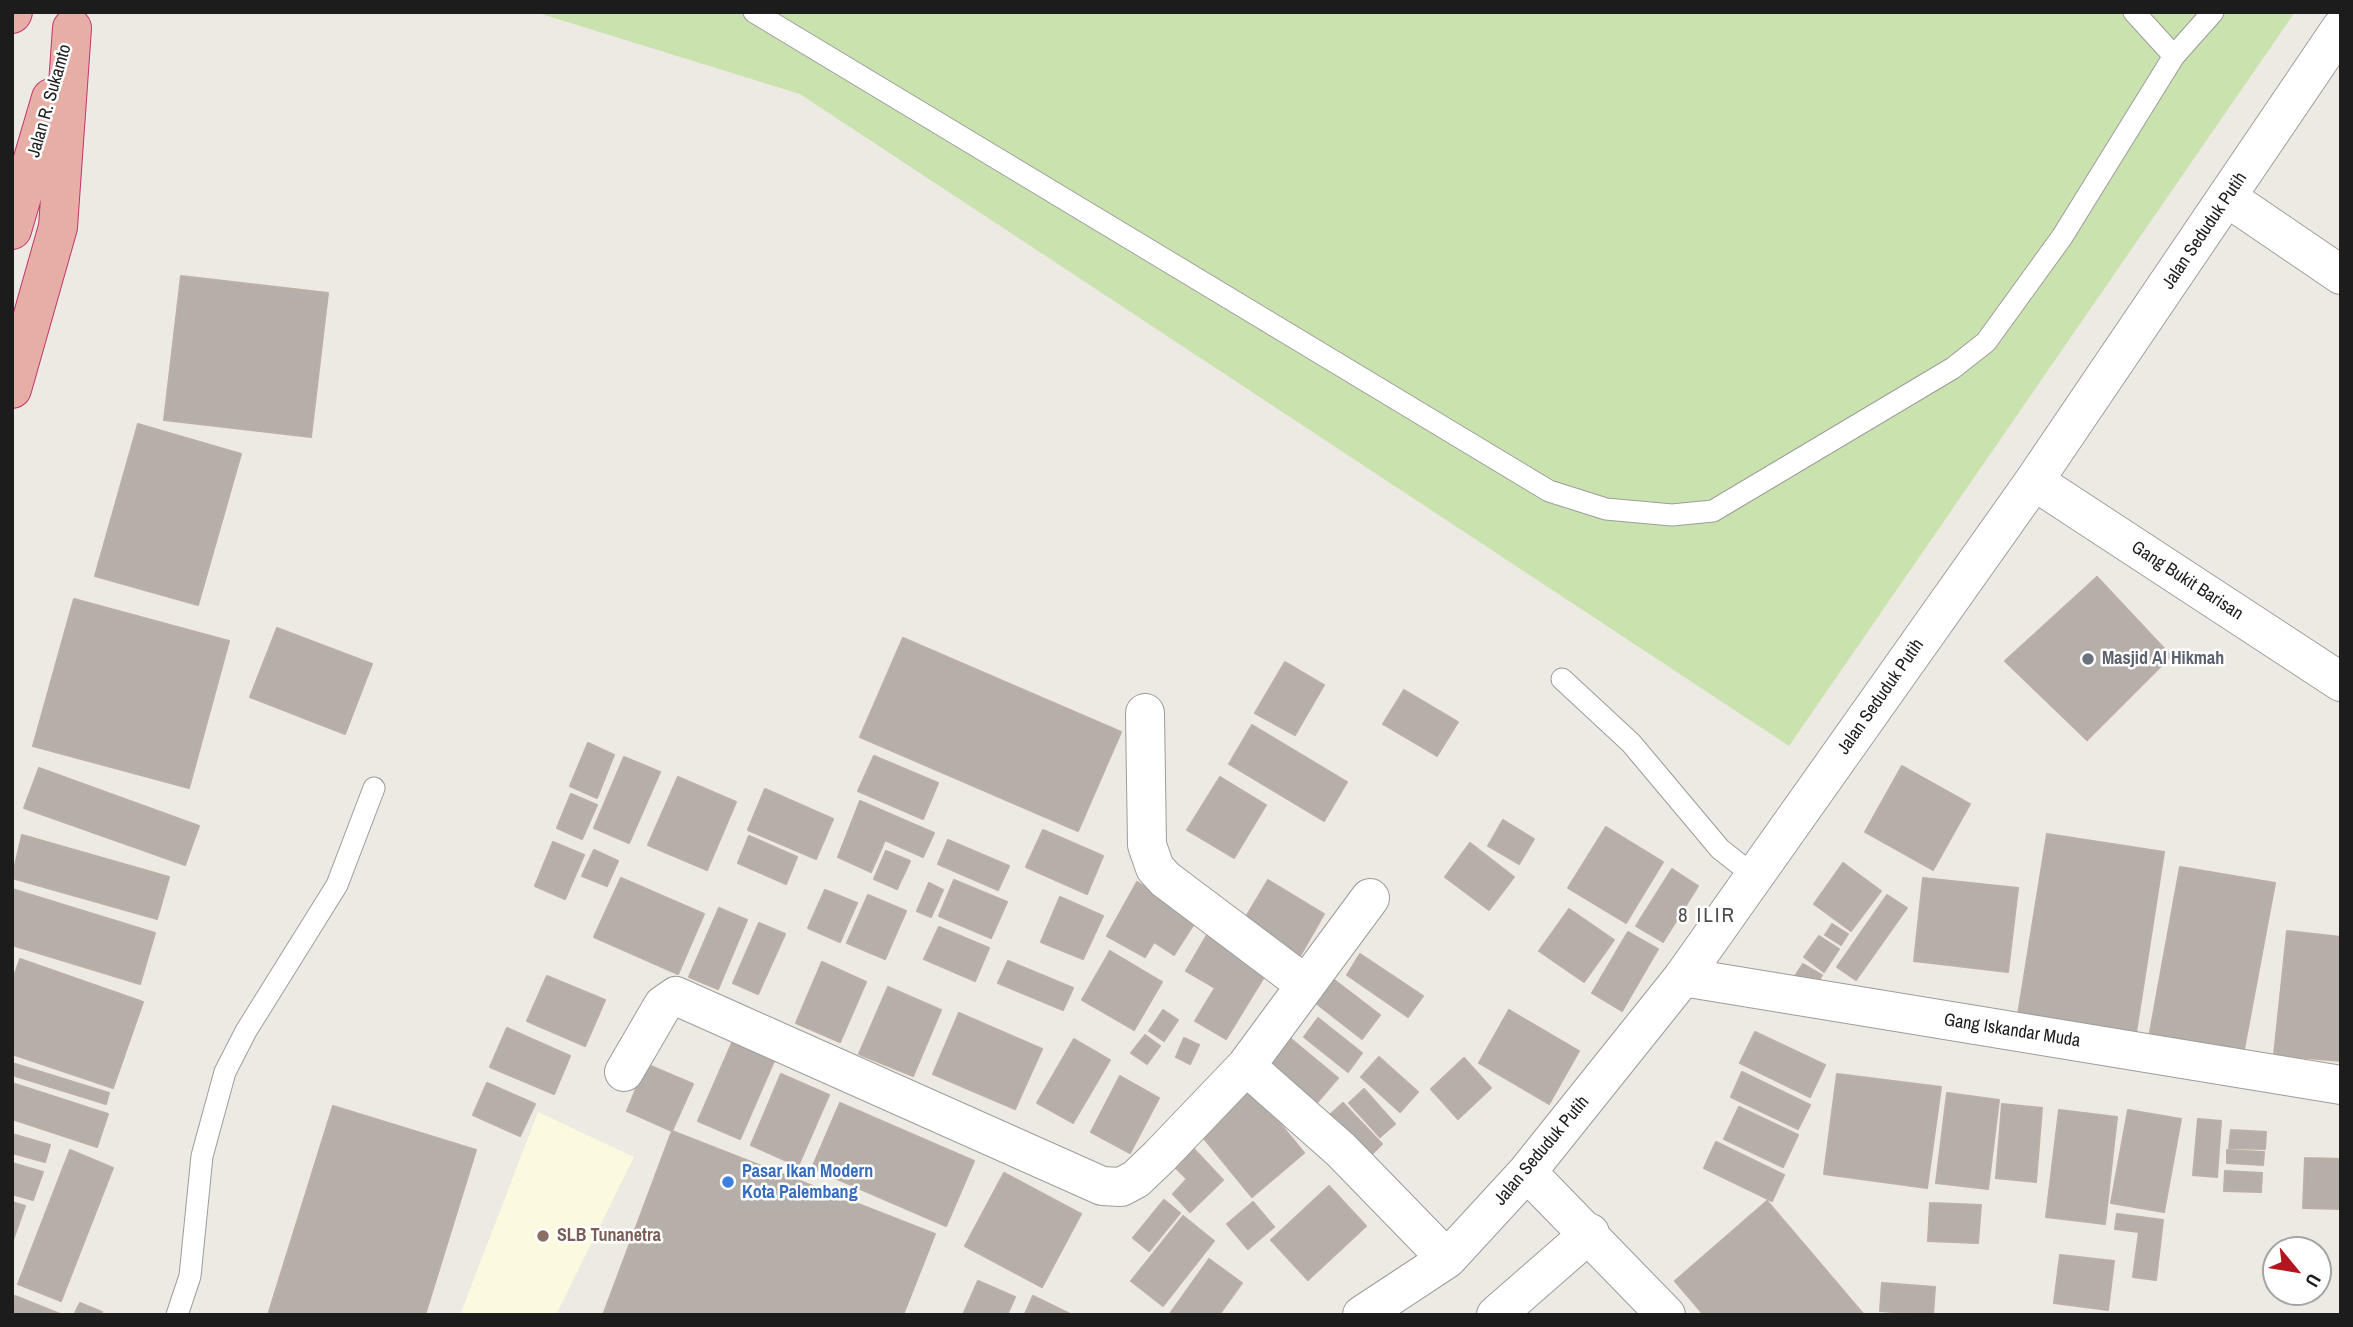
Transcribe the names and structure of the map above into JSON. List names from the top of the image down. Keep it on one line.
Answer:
{"streets":{"highway":["Jalan R. Sukamto"],"street":["Jalan Seduduk Putih","Gang Bukit Barisan","Gang Iskandar Muda"]},"crossings":[["Jalan Seduduk Putih","Gang Bukit Barisan"],["Jalan Seduduk Putih","Gang Iskandar Muda"]],"districts":["8 ILIR"],"places":["Masjid Al Hikmah","Pasar Ikan Modern Kota Palembang","SLB Tunanetra"],"north":"bottom right"}
